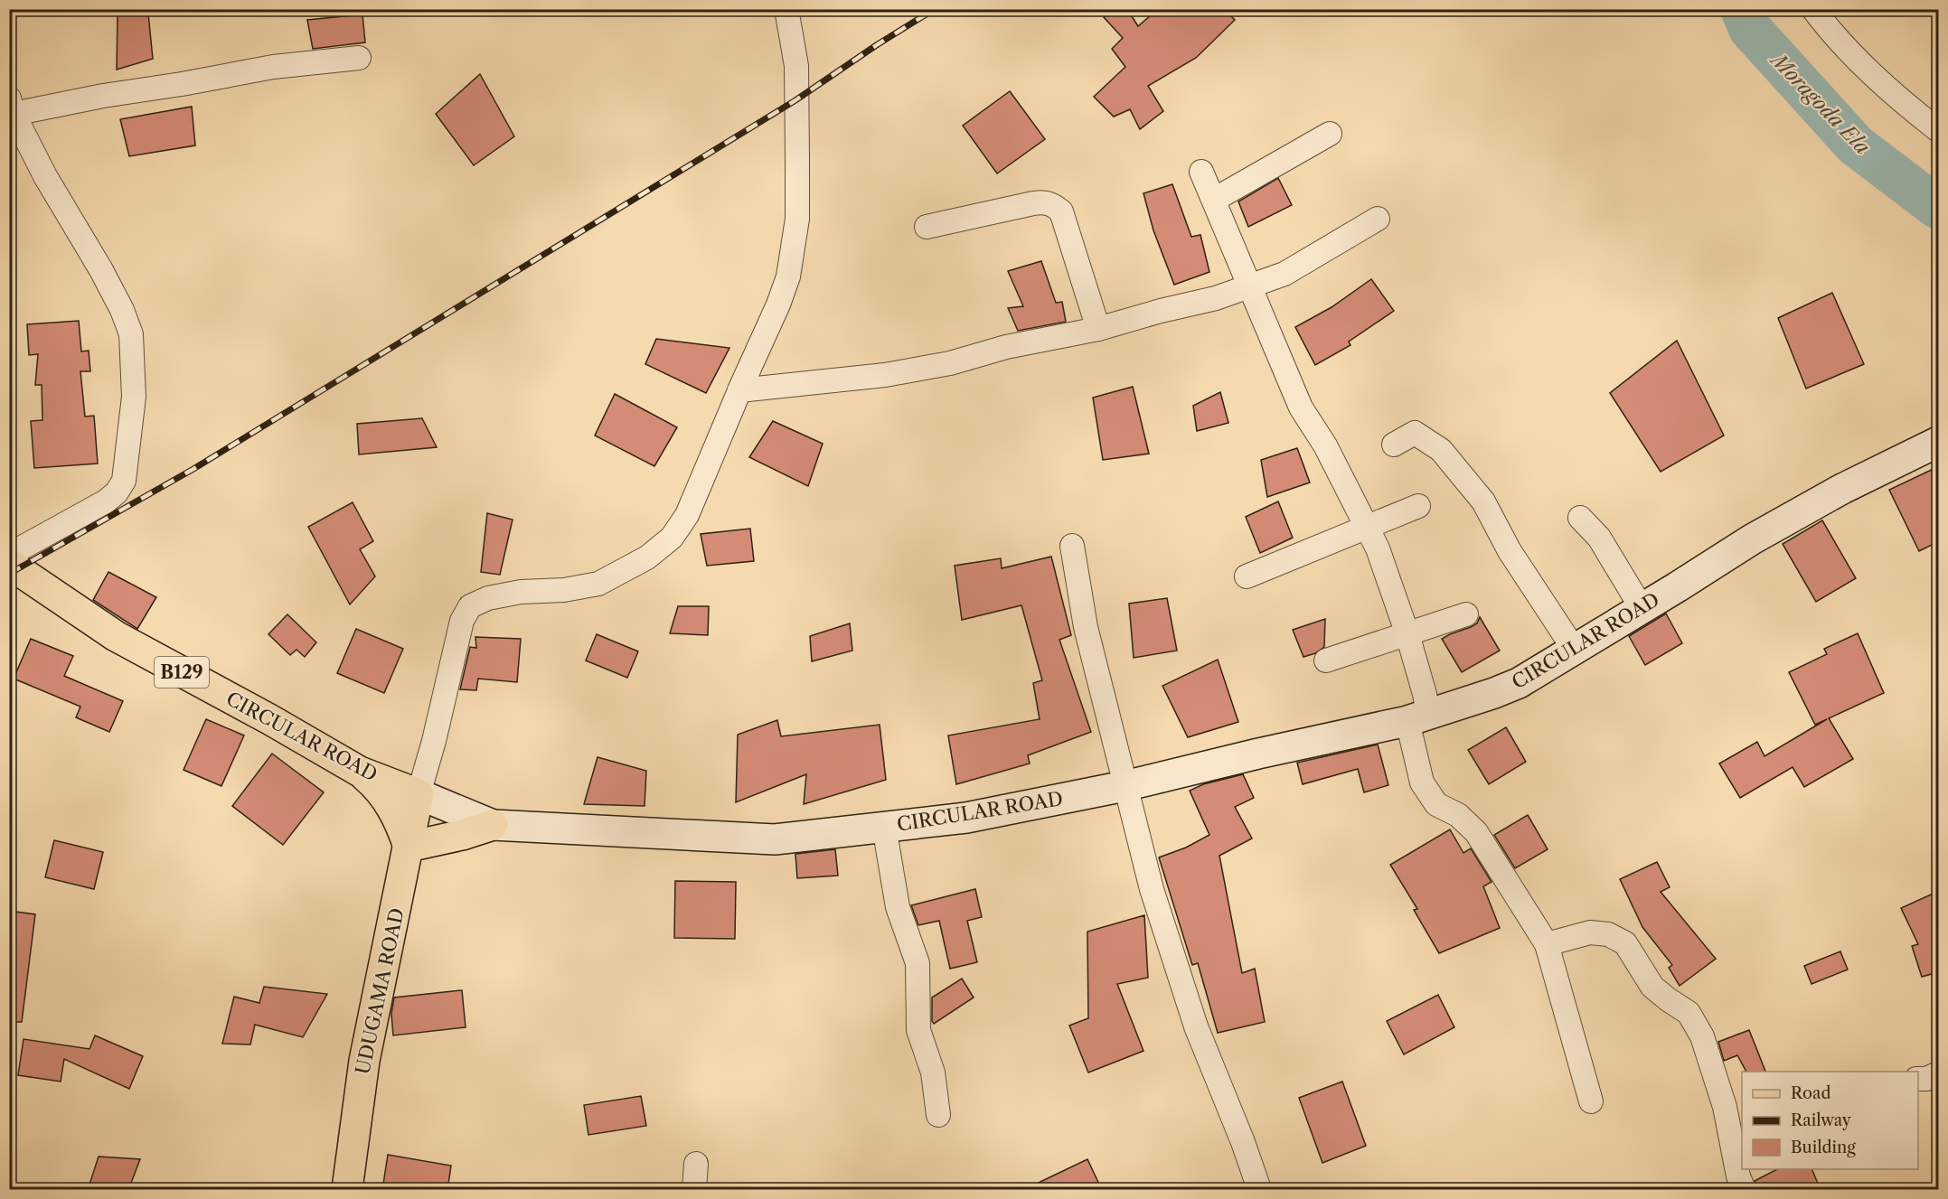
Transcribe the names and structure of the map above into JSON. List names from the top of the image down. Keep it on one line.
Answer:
{"streets":{"main road":["CIRCULAR ROAD","B129","UDUGAMA ROAD"]},"crossings":[["CIRCULAR ROAD","UDUGAMA ROAD"]],"water":["Moragoda Ela"],"legend":["Road","Railway","Building"]}
